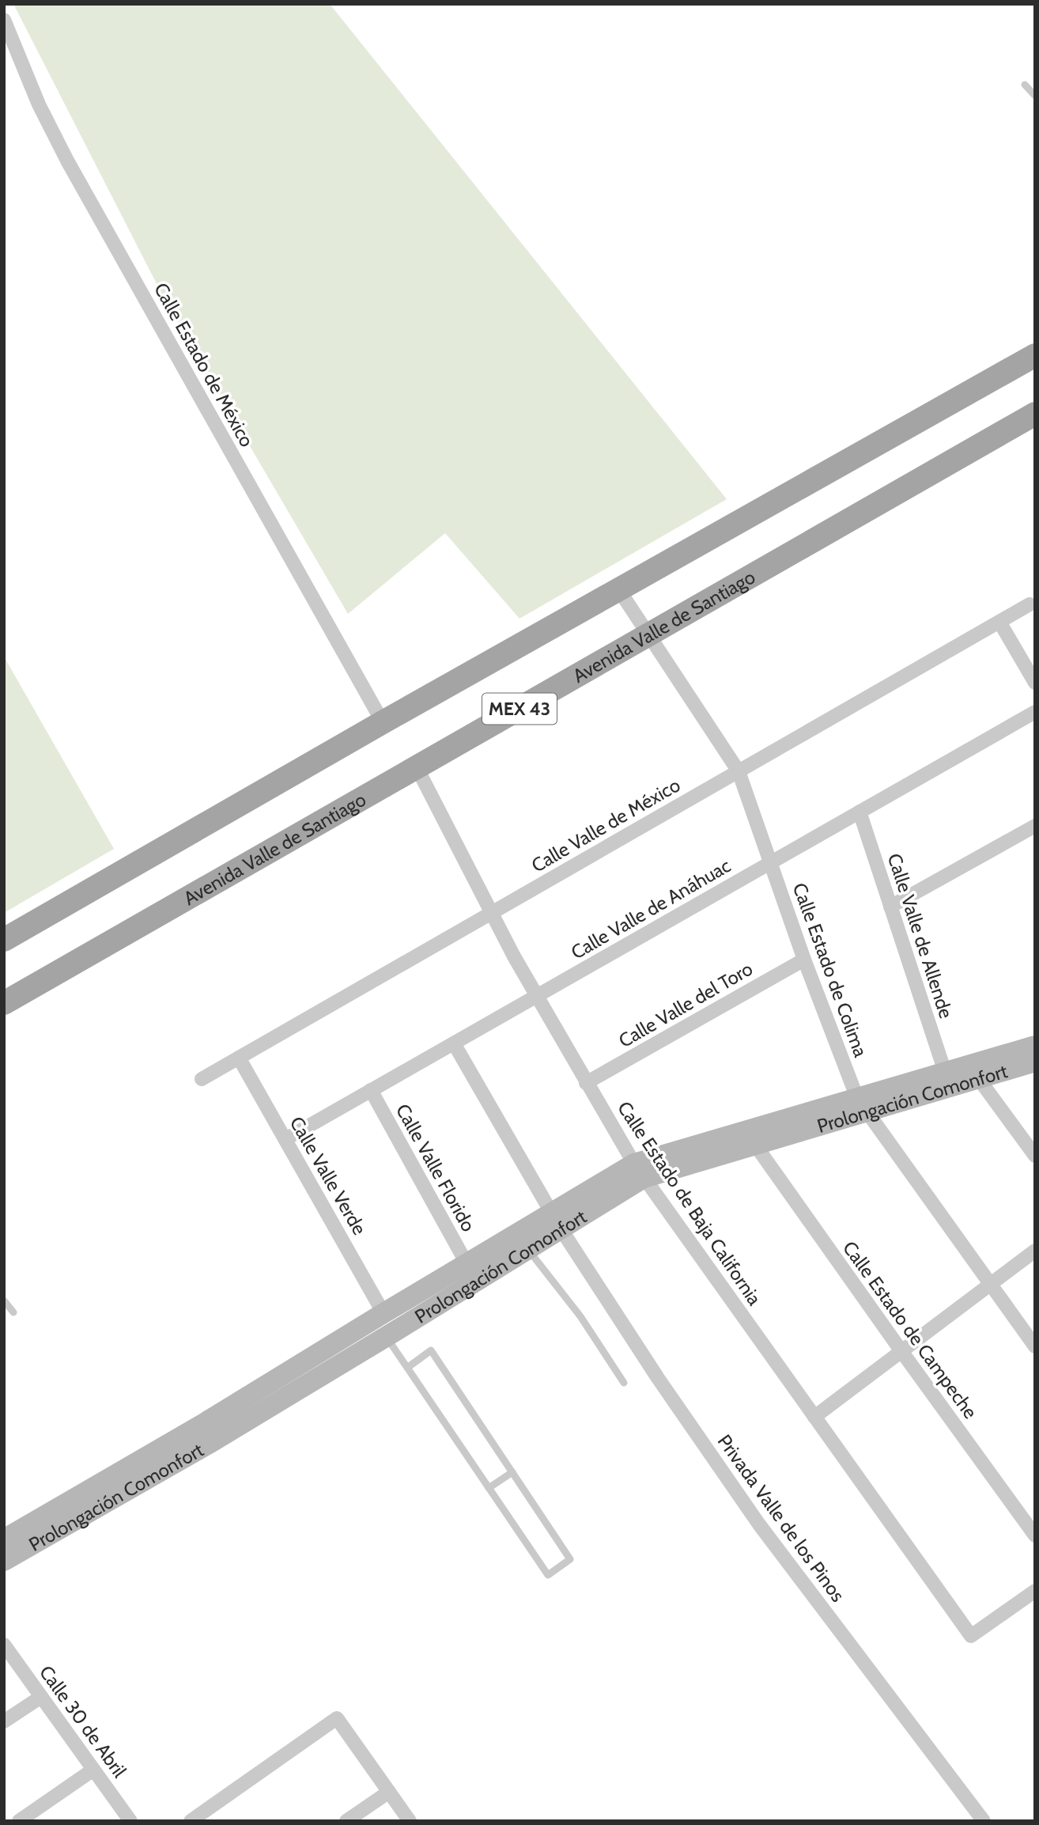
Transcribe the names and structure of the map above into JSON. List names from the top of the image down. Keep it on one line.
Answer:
{"streets":{"main road":["Avenida Valle de Santiago","MEX 43"],"street":["Calle Estado de México","Calle Valle de México","Calle Valle de Anáhuac","Calle Valle de Allende","Calle Estado de Colima","Calle Valle del Toro","Prolongación Comonfort","Calle Valle Florido","Calle Valle Verde","Calle Estado de Baja California","Calle Estado de Campeche","Privada Valle de los Pinos","Calle 30 de Abril"]},"crossings":[["Calle Estado de México","MEX 43"],["Avenida Valle de Santiago","Calle Estado de Colima"],["Avenida Valle de Santiago","Calle Estado de Baja California"],["MEX 43","Calle Estado de Colima"],["Calle Valle de México","Calle Estado de Colima"],["Calle Valle de México","Calle Valle Verde"],["Calle Valle de México","Calle Estado de Baja California"],["Calle Valle de Anáhuac","Calle Valle de Allende"],["Calle Valle de Anáhuac","Calle Estado de Colima"],["Calle Valle de Anáhuac","Calle Valle Florido"],["Calle Valle de Anáhuac","Calle Valle Verde"],["Calle Valle de Anáhuac","Calle Estado de Baja California"],["Calle Valle de Anáhuac","Privada Valle de los Pinos"],["Calle Valle de Allende","Prolongación Comonfort"],["Calle Estado de Colima","Calle Valle del Toro"],["Calle Estado de Colima","Prolongación Comonfort"],["Calle Valle del Toro","Calle Estado de Baja California"],["Prolongación Comonfort","Calle Valle Florido"],["Prolongación Comonfort","Calle Valle Verde"],["Prolongación Comonfort","Calle Estado de Baja California"],["Prolongación Comonfort","Calle Estado de Campeche"],["Prolongación Comonfort","Privada Valle de los Pinos"]]}
